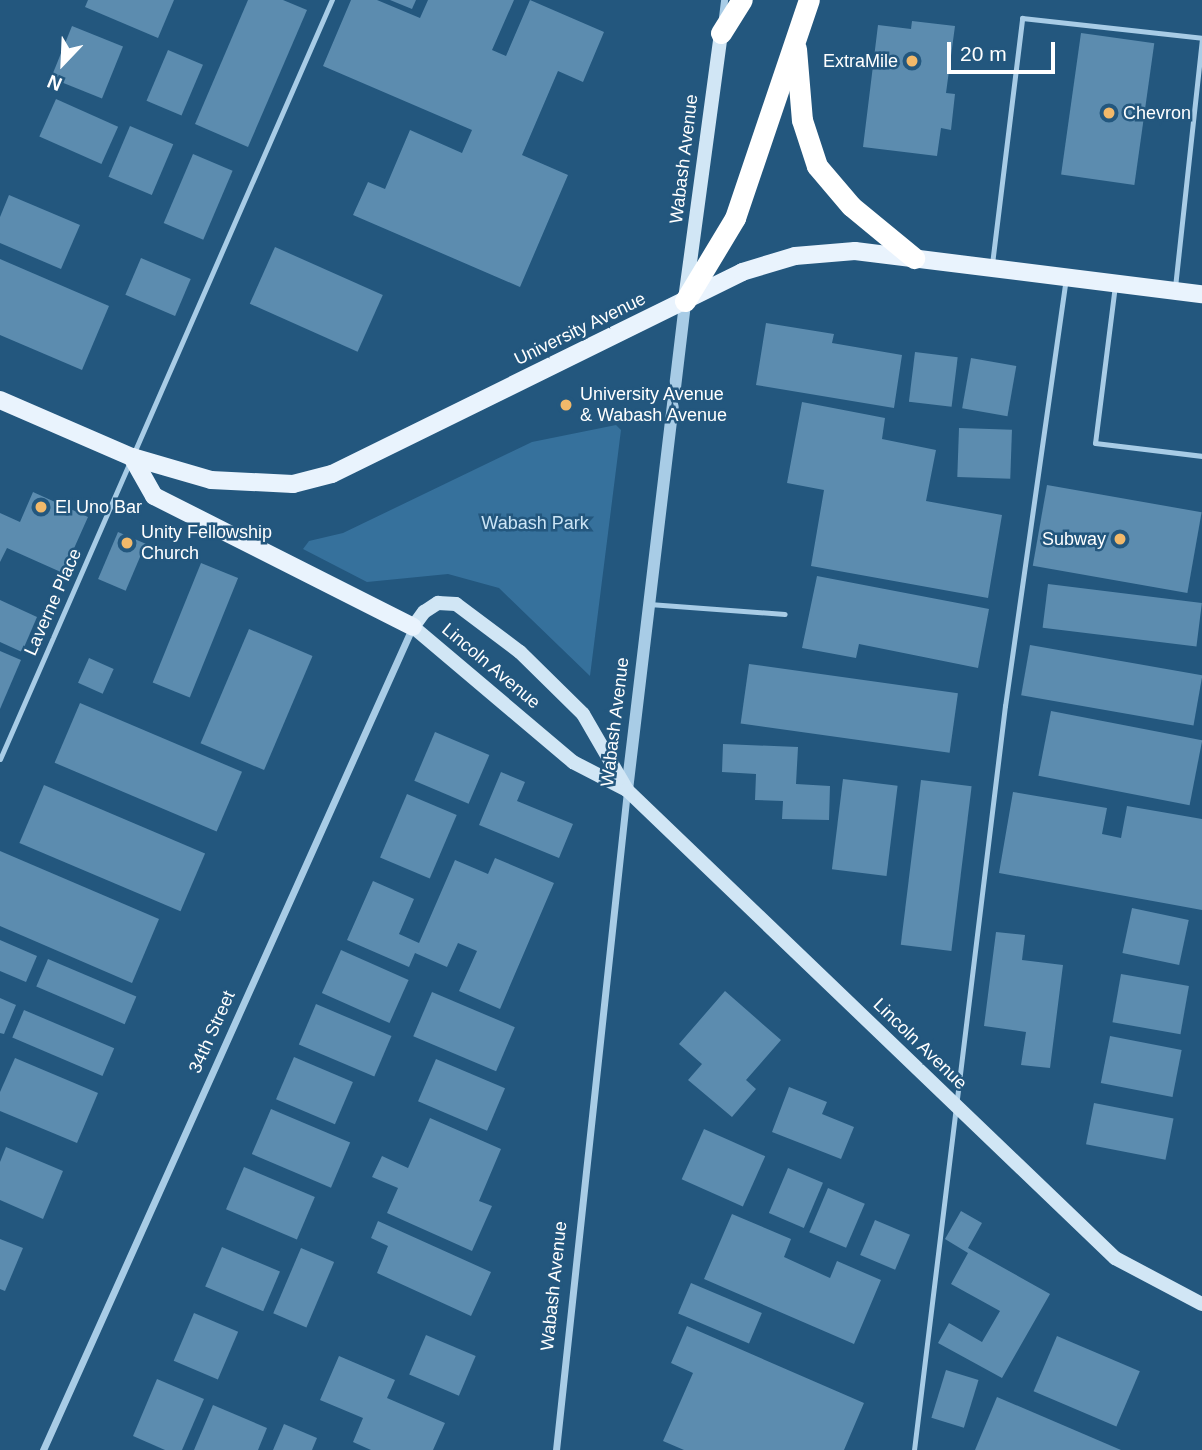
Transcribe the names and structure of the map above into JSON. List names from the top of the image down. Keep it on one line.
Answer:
{"streets":{"main road":["Wabash Avenue","University Avenue","Lincoln Avenue"],"street":["34th Street"],"lane":["Laverne Place"]},"crossings":[["Wabash Avenue","University Avenue"],["Wabash Avenue","Lincoln Avenue"],["University Avenue","Laverne Place"],["Lincoln Avenue","34th Street"]],"parks":["Wabash Park"],"places":["ExtraMile","Chevron","University Avenue & Wabash Avenue","El Uno Bar","Subway","Unity Fellowship Church"],"scale_bar":"20 m","north":"bottom left"}
